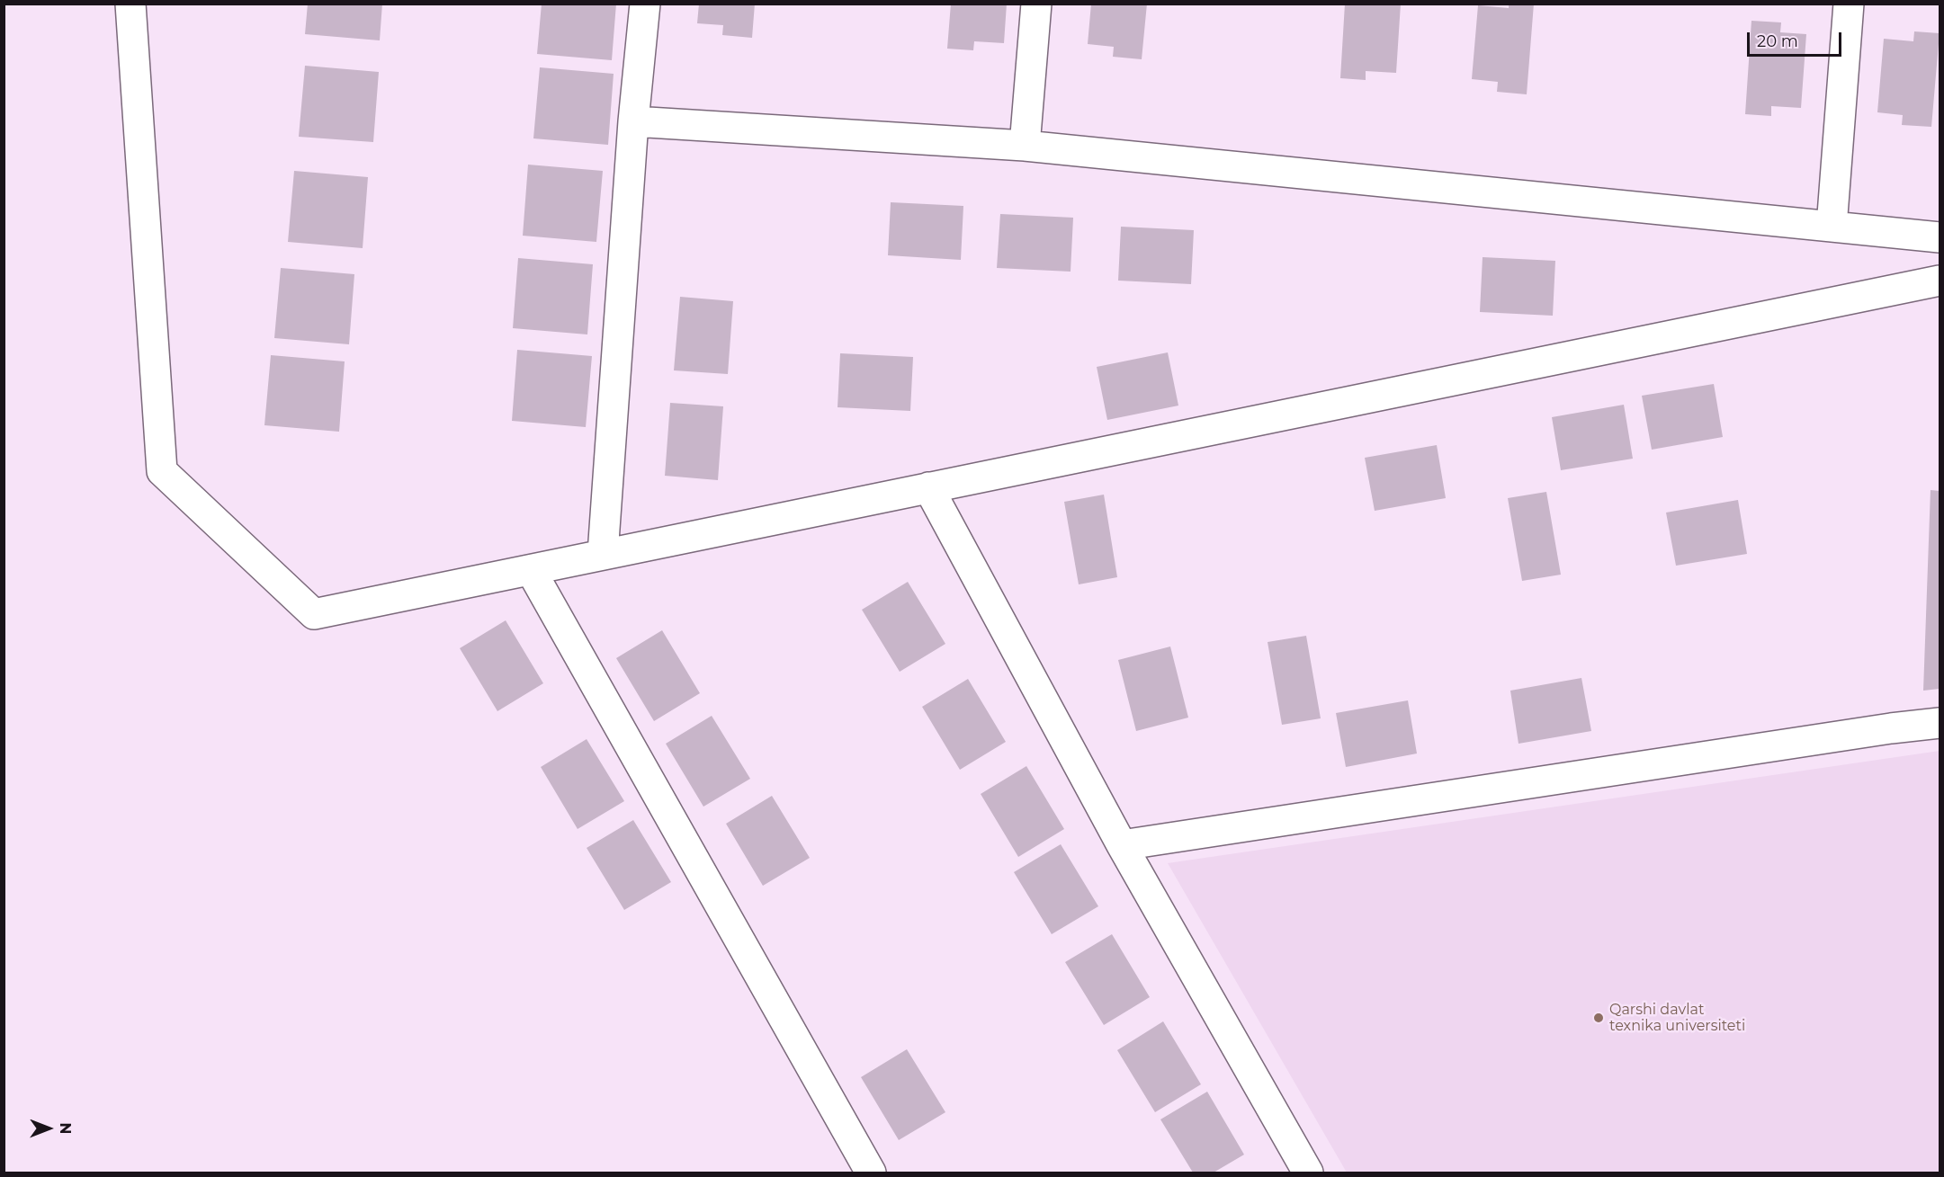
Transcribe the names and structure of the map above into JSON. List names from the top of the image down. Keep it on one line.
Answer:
{"places":["Qarshi davlat texnika universiteti"],"scale_bar":"20 m","north":"right"}
